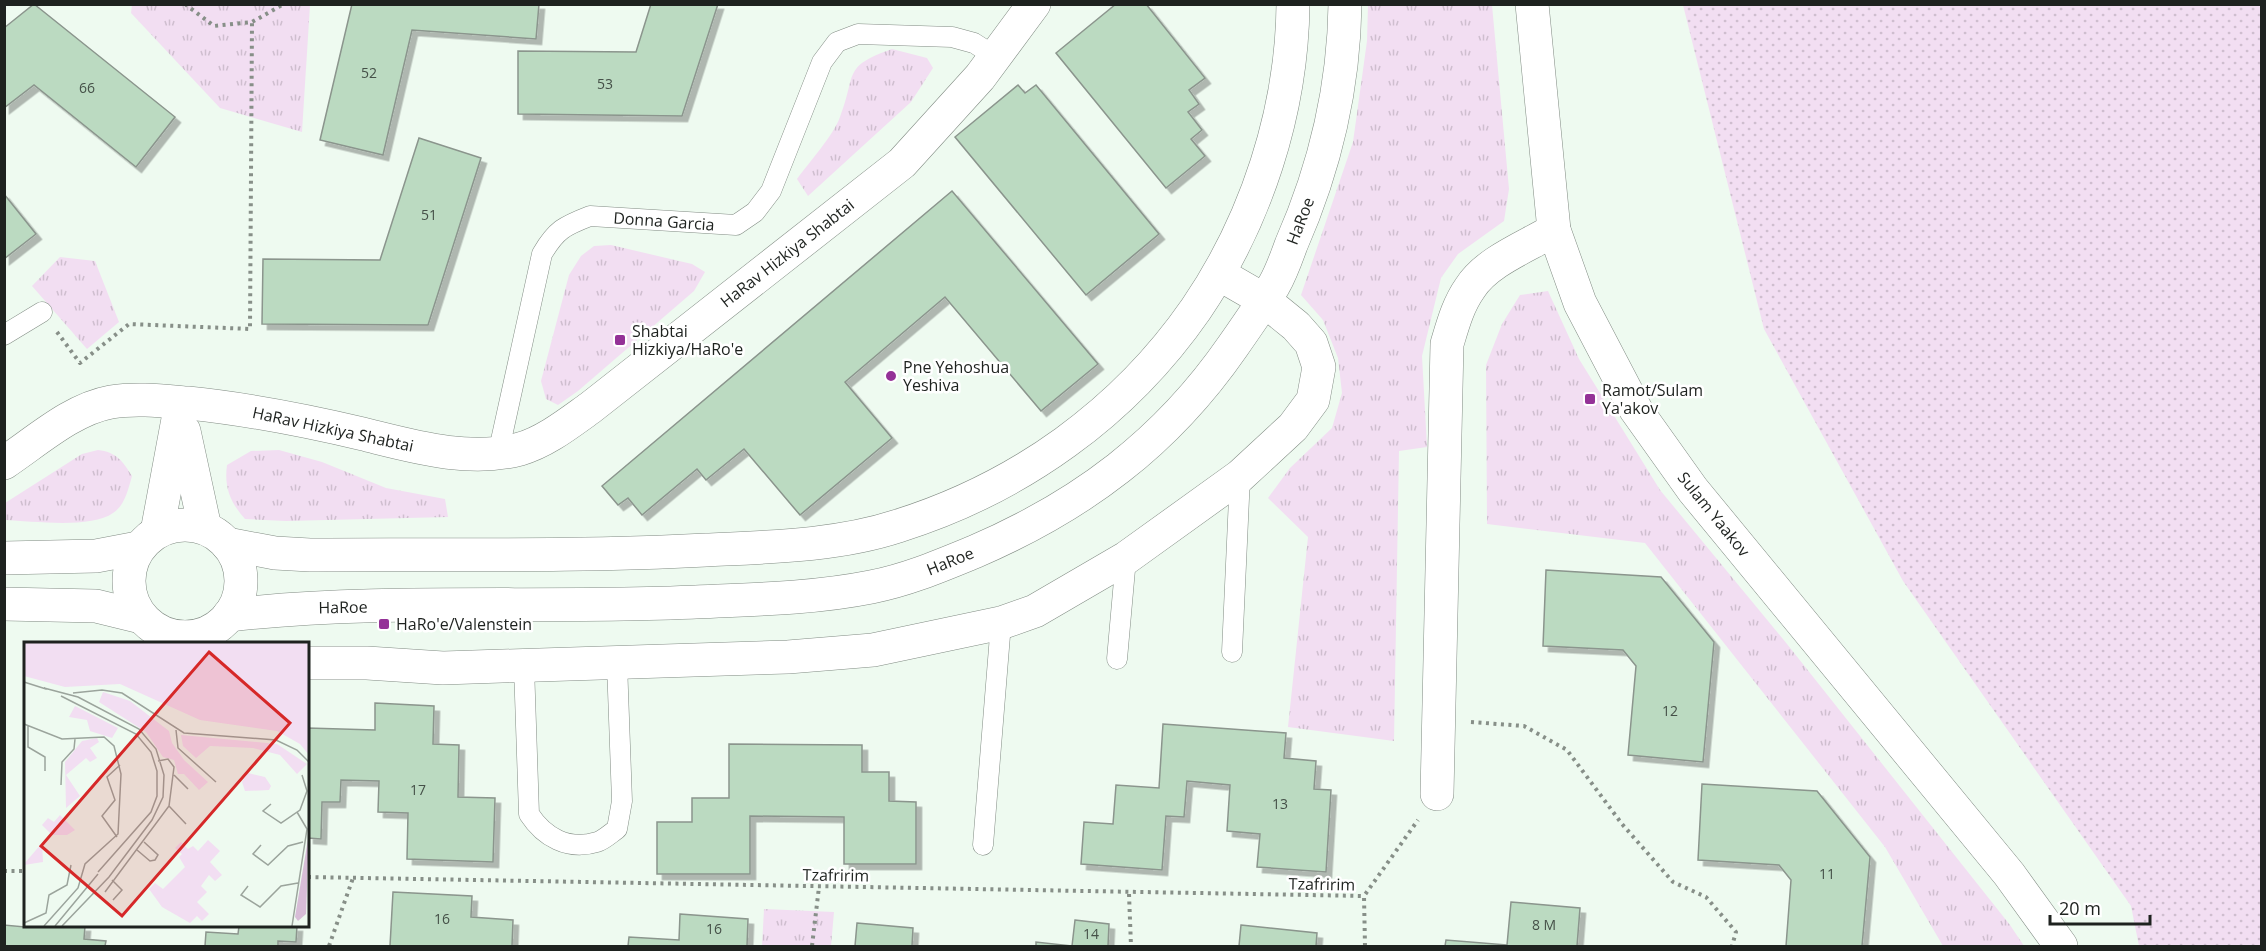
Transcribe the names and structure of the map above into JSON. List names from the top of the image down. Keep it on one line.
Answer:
{"streets":{"street":["HaRoe","HaRav Hizkiya Shabtai","Sulam Yaakov"],"lane":["Donna Garcia"],"path":["Tzafririm"]},"crossings":[["Donna Garcia","HaRav Hizkiya Shabtai"]],"places":{"transit":["Shabtai Hizkiya/HaRo'e","Ramot/Sulam Ya'akov","HaRo'e/Valenstein"],"other":["Pne Yehoshua Yeshiva"]},"house_numbers":["52","53","66","51","12","17","13","11","16","8 M","16","14"],"scale_bar":"20 m"}
